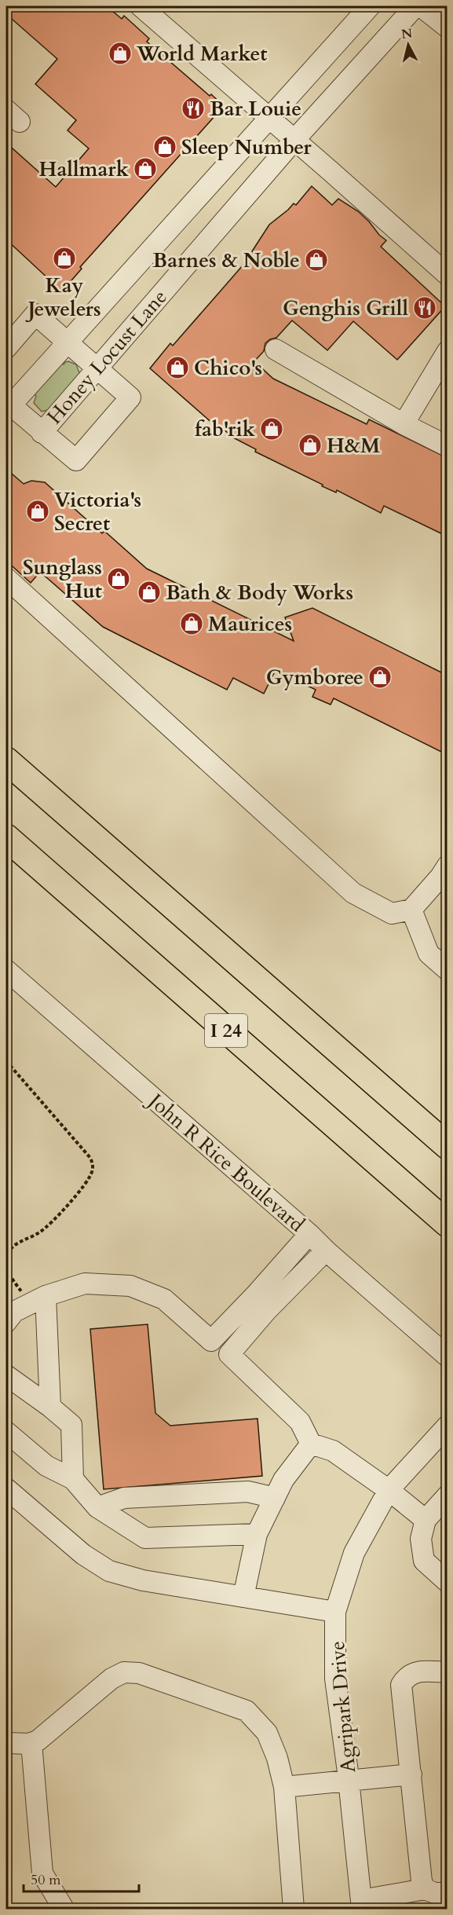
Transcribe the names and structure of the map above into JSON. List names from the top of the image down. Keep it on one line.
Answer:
{"streets":{"highway":["I 24"],"street":["Honey Locust Lane","John R Rice Boulevard","Agripark Drive"]},"places":{"shop":["World Market","Sleep Number","Hallmark","Kay Jewelers","Barnes & Noble","Chico's","fab'rik","H&M","Victoria's Secret","Sunglass Hut","Bath & Body Works","Maurices","Gymboree"],"restaurant":["Bar Louie","Genghis Grill"]},"scale_bar":"50 m","north":"top"}
